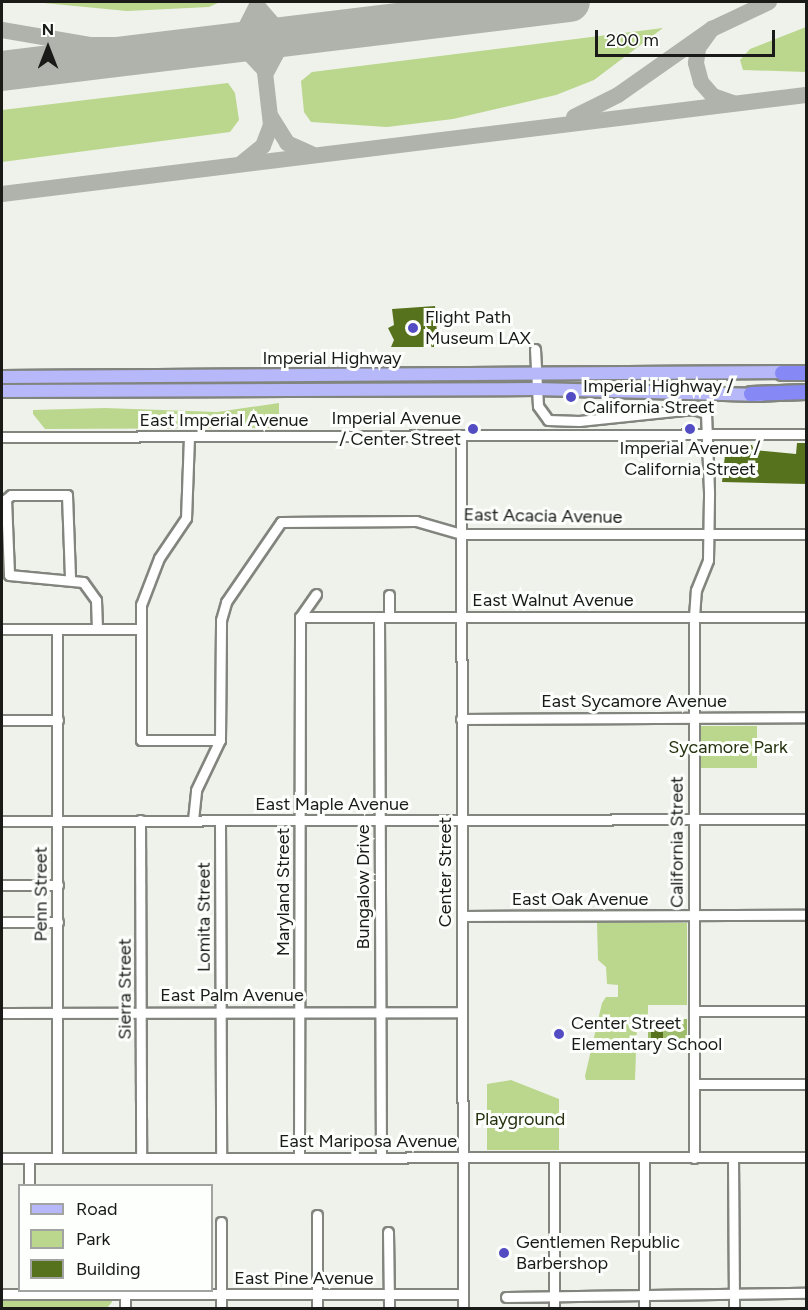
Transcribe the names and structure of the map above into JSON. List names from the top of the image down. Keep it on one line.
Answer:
{"streets":{"main road":["Imperial Highway"],"street":["East Imperial Avenue","East Acacia Avenue","East Walnut Avenue","East Sycamore Avenue","East Maple Avenue","California Street","Center Street","Bungalow Drive","Maryland Street","Penn Street","East Oak Avenue","Lomita Street","Sierra Street","East Palm Avenue","East Mariposa Avenue","East Pine Avenue"]},"crossings":[["Imperial Highway","California Street"],["East Imperial Avenue","California Street"],["East Imperial Avenue","Center Street"],["East Acacia Avenue","California Street"],["East Acacia Avenue","Center Street"],["East Walnut Avenue","California Street"],["East Walnut Avenue","Center Street"],["East Walnut Avenue","Bungalow Drive"],["East Walnut Avenue","Maryland Street"],["East Sycamore Avenue","California Street"],["East Sycamore Avenue","Center Street"],["East Maple Avenue","California Street"],["East Maple Avenue","Center Street"],["East Maple Avenue","Bungalow Drive"],["East Maple Avenue","Maryland Street"],["East Maple Avenue","Penn Street"],["East Maple Avenue","Lomita Street"],["East Maple Avenue","Sierra Street"],["California Street","East Oak Avenue"],["California Street","East Mariposa Avenue"],["Center Street","East Oak Avenue"],["Center Street","East Palm Avenue"],["Center Street","East Mariposa Avenue"],["Center Street","East Pine Avenue"],["Bungalow Drive","East Palm Avenue"],["Bungalow Drive","East Mariposa Avenue"],["Maryland Street","East Palm Avenue"],["Maryland Street","East Mariposa Avenue"],["Penn Street","East Palm Avenue"],["Penn Street","East Mariposa Avenue"],["Lomita Street","East Palm Avenue"],["Lomita Street","East Mariposa Avenue"],["Sierra Street","East Palm Avenue"],["Sierra Street","East Mariposa Avenue"]],"parks":["Sycamore Park","Playground"],"places":["Flight Path Museum LAX","Imperial Highway / California Street","Imperial Avenue / Center Street","Imperial Avenue / California Street","Center Street Elementary School","Gentlemen Republic Barbershop"],"legend":["Road","Park","Building"],"scale_bar":"200 m","north":"top"}
